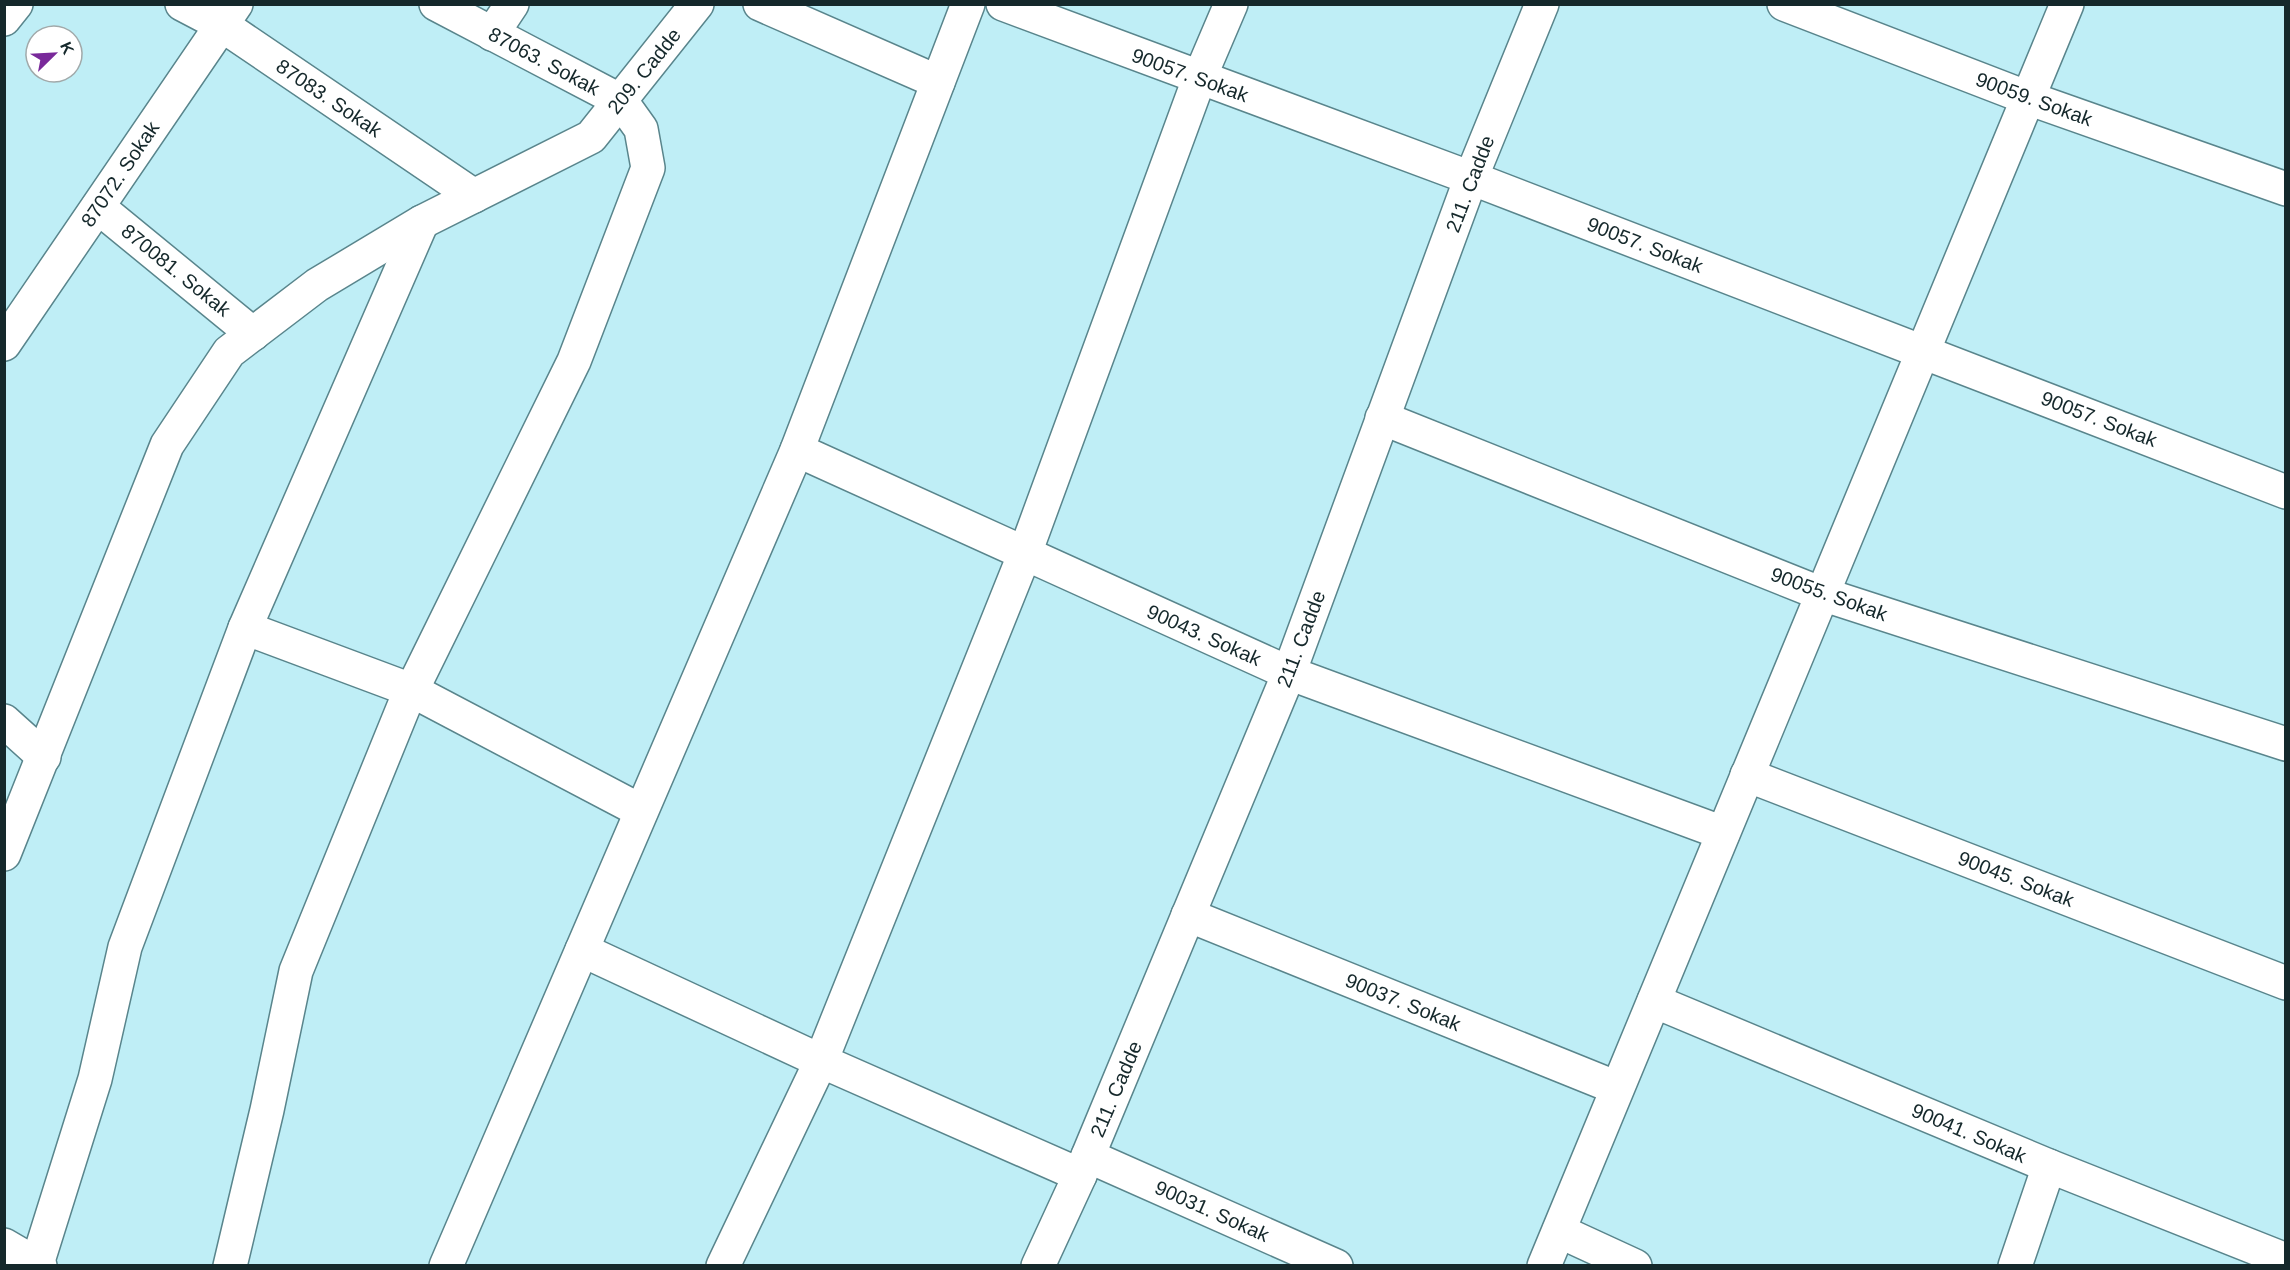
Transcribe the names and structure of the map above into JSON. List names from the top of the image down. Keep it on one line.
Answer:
{"streets":{"street":["87063. Sokak","209. Cadde","90057. Sokak","87083. Sokak","90059. Sokak","87072. Sokak","211. Cadde","870081. Sokak","90055. Sokak","90043. Sokak","90045. Sokak","90037. Sokak","90041. Sokak","90031. Sokak"]},"crossings":[["87063. Sokak","209. Cadde"],["209. Cadde","87083. Sokak"],["90057. Sokak","211. Cadde"],["87083. Sokak","87072. Sokak"],["87072. Sokak","870081. Sokak"],["211. Cadde","90055. Sokak"],["211. Cadde","90043. Sokak"],["211. Cadde","90037. Sokak"],["211. Cadde","90031. Sokak"]],"north":"top right"}
